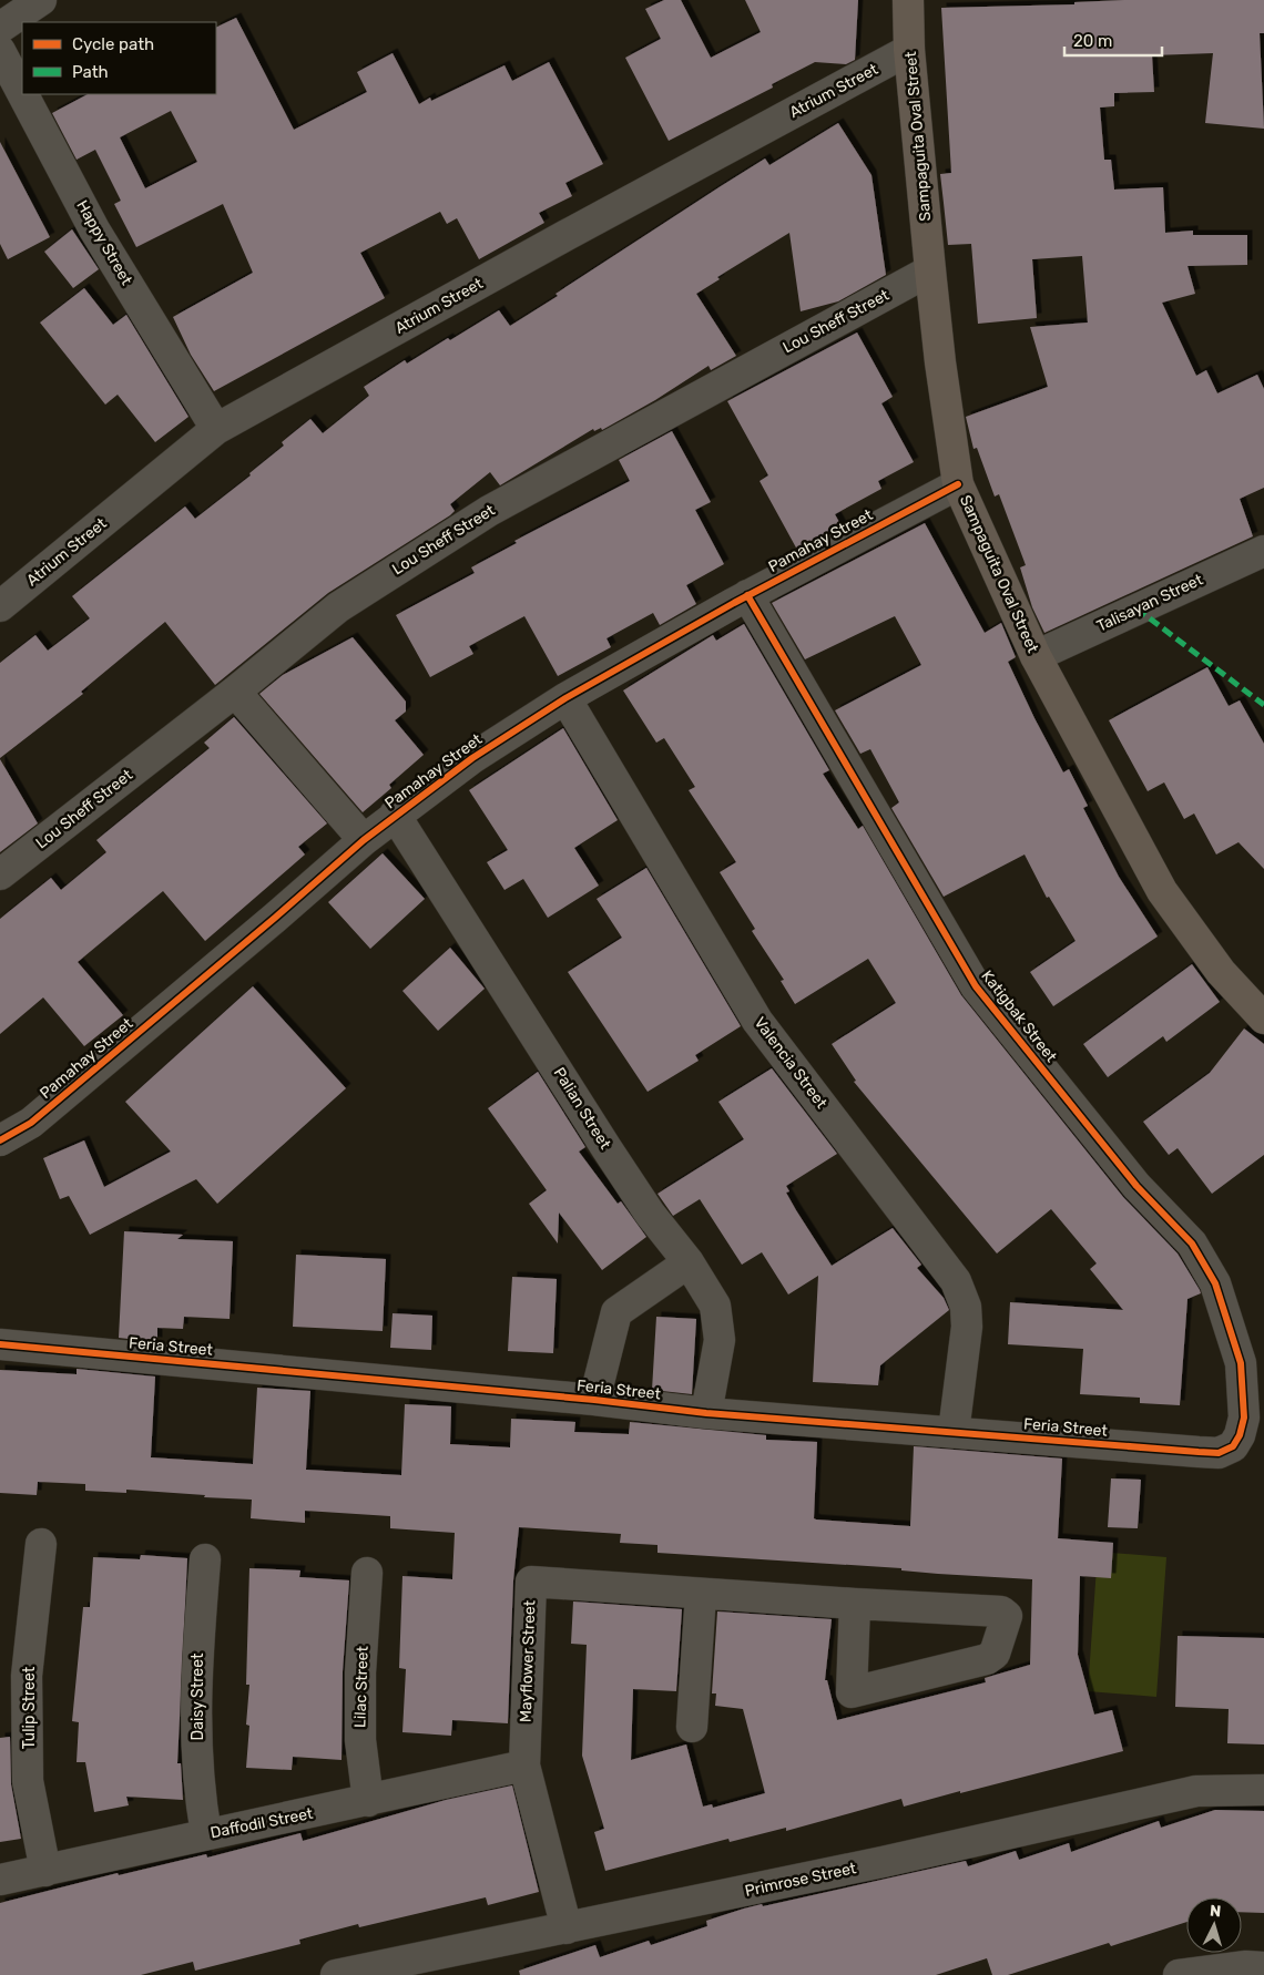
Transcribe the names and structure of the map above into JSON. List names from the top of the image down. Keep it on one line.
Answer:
{"streets":{"main road":["Sampaguita Oval Street"],"street":["Atrium Street","Happy Street","Lou Sheff Street","Pamahay Street","Talisayan Street","Katigbak Street","Valencia Street","Palian Street","Feria Street","Mayflower Street","Lilac Street","Daisy Street","Tulip Street","Daffodil Street","Primrose Street"]},"crossings":[["Atrium Street","Sampaguita Oval Street"],["Atrium Street","Happy Street"],["Sampaguita Oval Street","Lou Sheff Street"],["Sampaguita Oval Street","Pamahay Street"],["Sampaguita Oval Street","Talisayan Street"],["Pamahay Street","Katigbak Street"],["Pamahay Street","Valencia Street"],["Pamahay Street","Palian Street"],["Katigbak Street","Feria Street"],["Valencia Street","Feria Street"],["Palian Street","Feria Street"],["Mayflower Street","Daffodil Street"],["Mayflower Street","Primrose Street"],["Lilac Street","Daffodil Street"],["Daisy Street","Daffodil Street"],["Tulip Street","Daffodil Street"]],"legend":["Cycle path","Path"],"scale_bar":"20 m","north":"top"}
